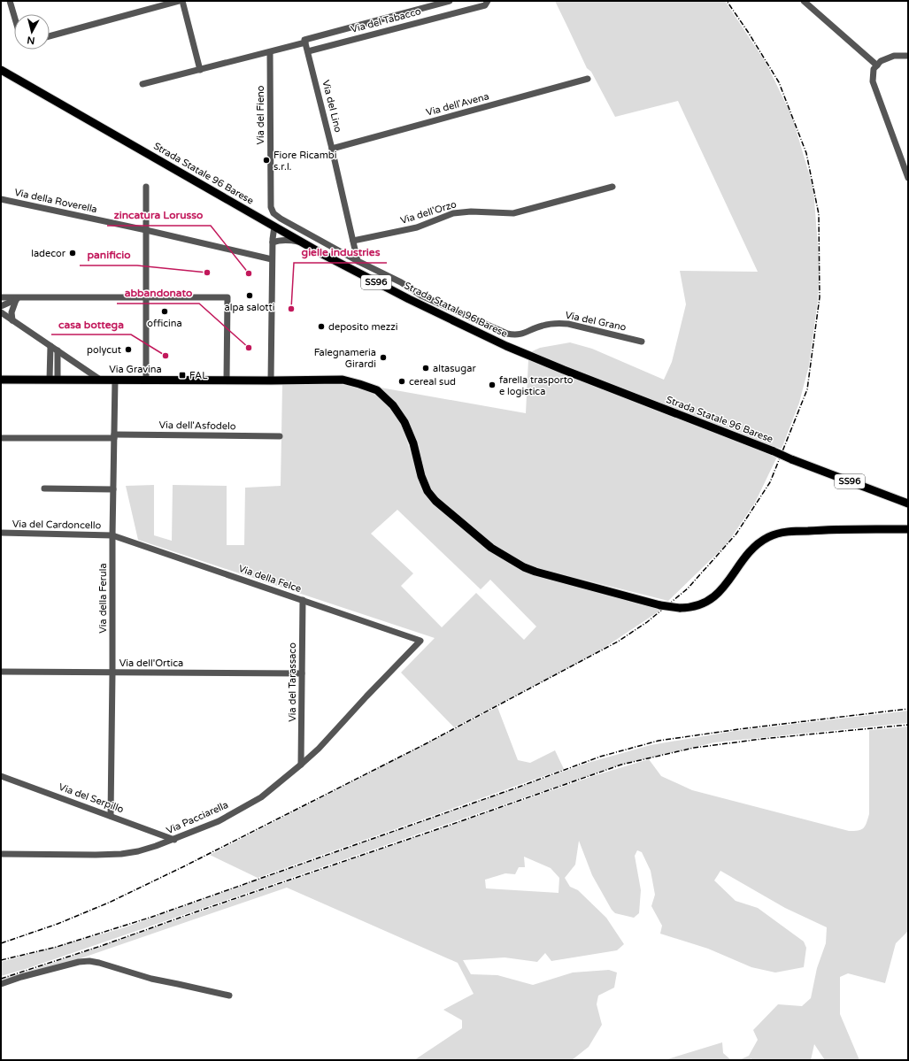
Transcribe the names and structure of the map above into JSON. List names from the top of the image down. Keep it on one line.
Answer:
{"streets":{"main road":["Strada Statale 96 Barese","SS96","Via Gravina"],"street":["Via del Tabacco","Via dell'Avena","Via del Lino","Via del Fieno","Via della Roverella","Via dell'Orzo","Via del Grano","Via dell'Asfodelo","Via del Cardoncello","Via della Felce","Via della Ferula","Via dell'Ortica","Via del Tarassaco","Via del Serpillo","Via Pacciarella"]},"crossings":[["Via del Tabacco","Via del Lino"],["Via del Tabacco","Via del Fieno"],["Via dell'Avena","Via del Lino"],["Via del Lino","Via dell'Orzo"],["Via del Lino","Via del Grano"],["Via del Fieno","Via del Grano"],["Via Gravina","Via della Ferula"],["Via dell'Asfodelo","Via della Ferula"],["Via del Cardoncello","Via della Felce"],["Via del Cardoncello","Via della Ferula"],["Via della Felce","Via della Ferula"],["Via della Felce","Via del Tarassaco"],["Via della Felce","Via Pacciarella"],["Via della Ferula","Via dell'Ortica"],["Via della Ferula","Via del Serpillo"],["Via dell'Ortica","Via del Tarassaco"],["Via del Tarassaco","Via Pacciarella"],["Via del Serpillo","Via Pacciarella"]],"places":{"other":["Fiore Ricambi s.r.l.","ladecor","panificio","zincatura Lorusso","alpa salotti","gielle industries","officina","deposito mezzi","abbandonato","polycut","casa bottega","Falegnameria Girardi","altasugar","cereal sud","farella trasporto e logistica"],"transit":["FAL"]},"north":"bottom"}
